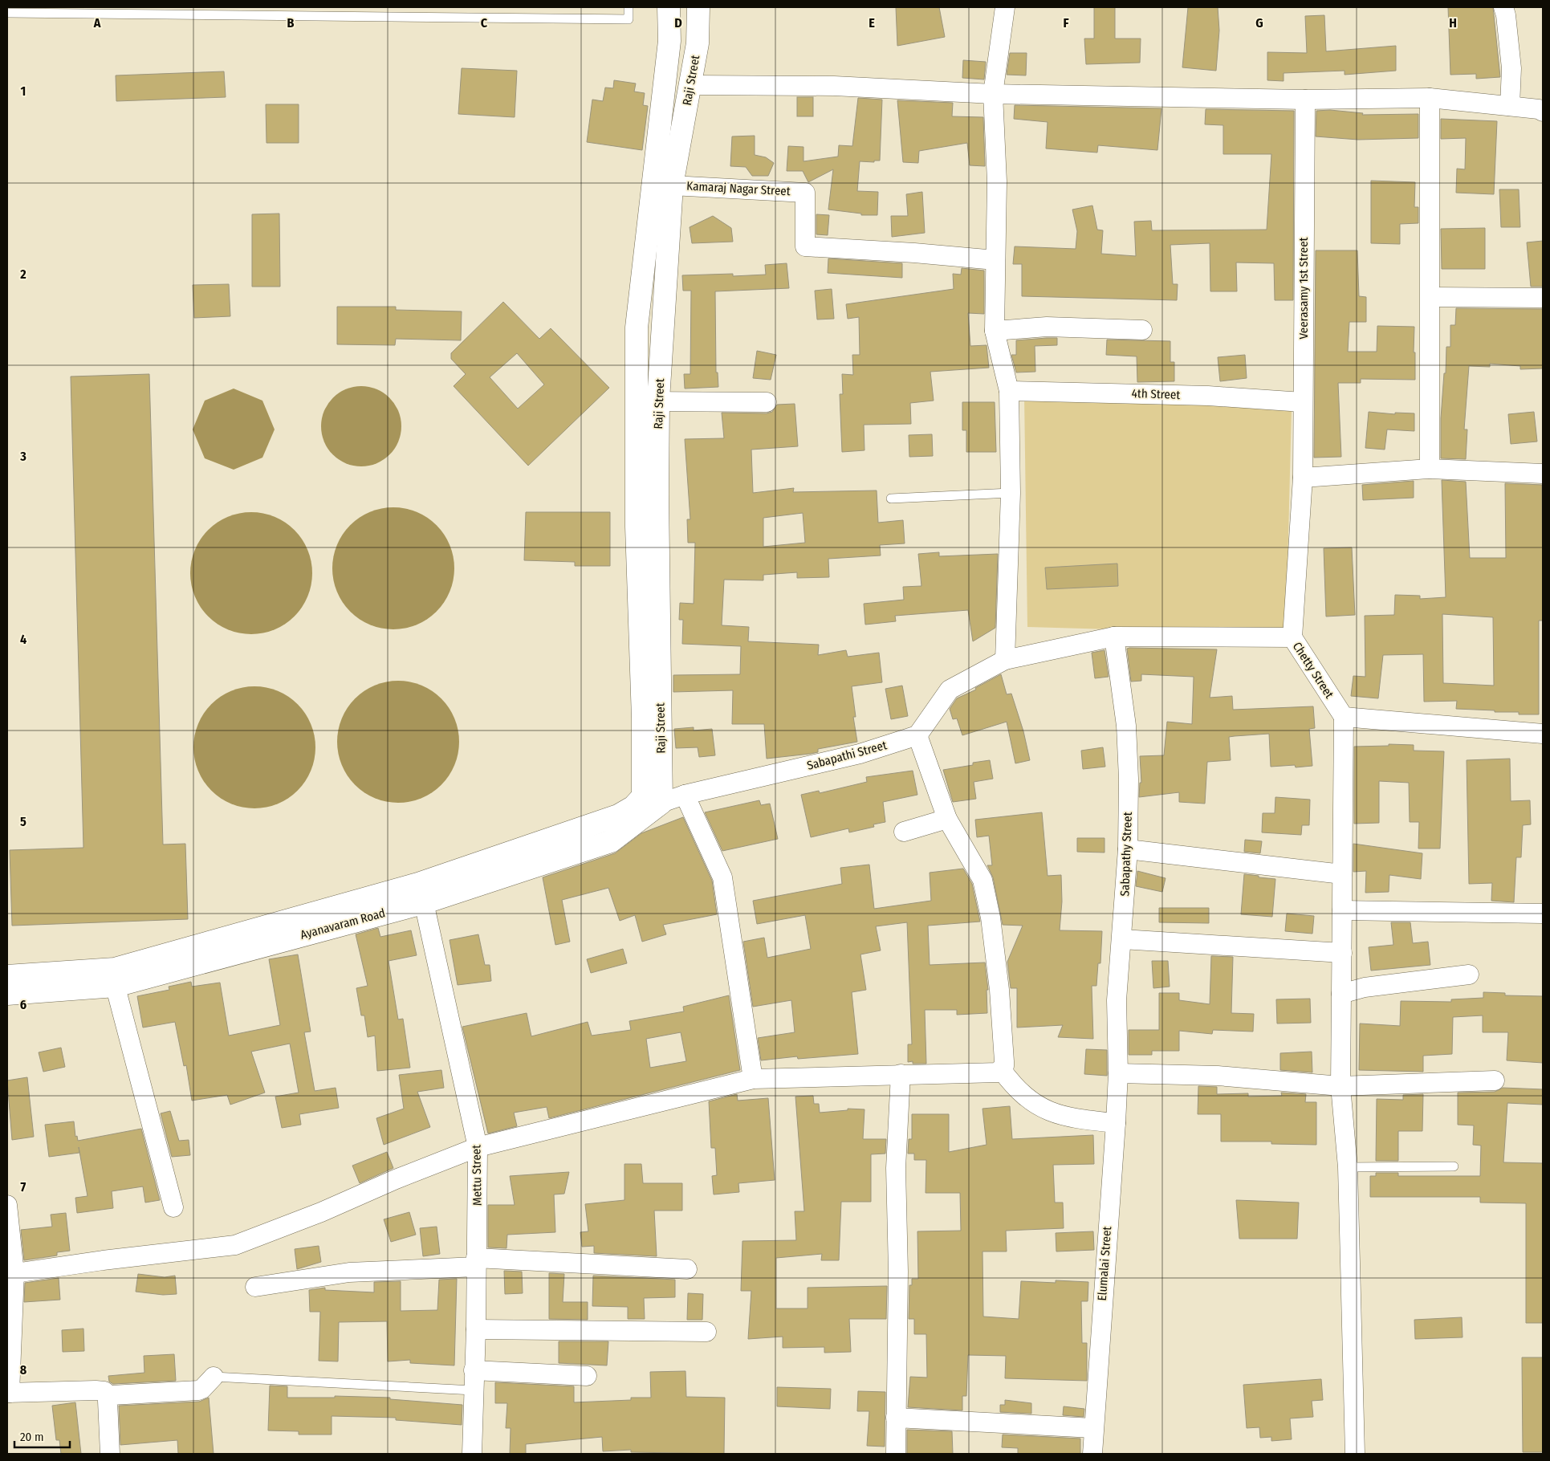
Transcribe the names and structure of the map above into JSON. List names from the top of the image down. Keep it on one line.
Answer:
{"streets":{"street":["Raji Street","Kamaraj Nagar Street","Veerasamy 1st Street","4th Street","Chetty Street","Sabapathi Street","Sabapathy Street","Ayanavaram Road","Mettu Street","Elumalai Street"]},"crossings":[["Raji Street","Kamaraj Nagar Street"],["Raji Street","Sabapathi Street"],["Raji Street","Ayanavaram Road"],["Veerasamy 1st Street","4th Street"],["Veerasamy 1st Street","Chetty Street"],["Chetty Street","Sabapathy Street"],["Sabapathi Street","Ayanavaram Road"],["Sabapathy Street","Elumalai Street"],["Ayanavaram Road","Mettu Street"]],"scale_bar":"20 m","grid":{"columns":["A","B","C","D","E","F","G","H"],"rows":["1","2","3","4","5","6","7","8"]}}
